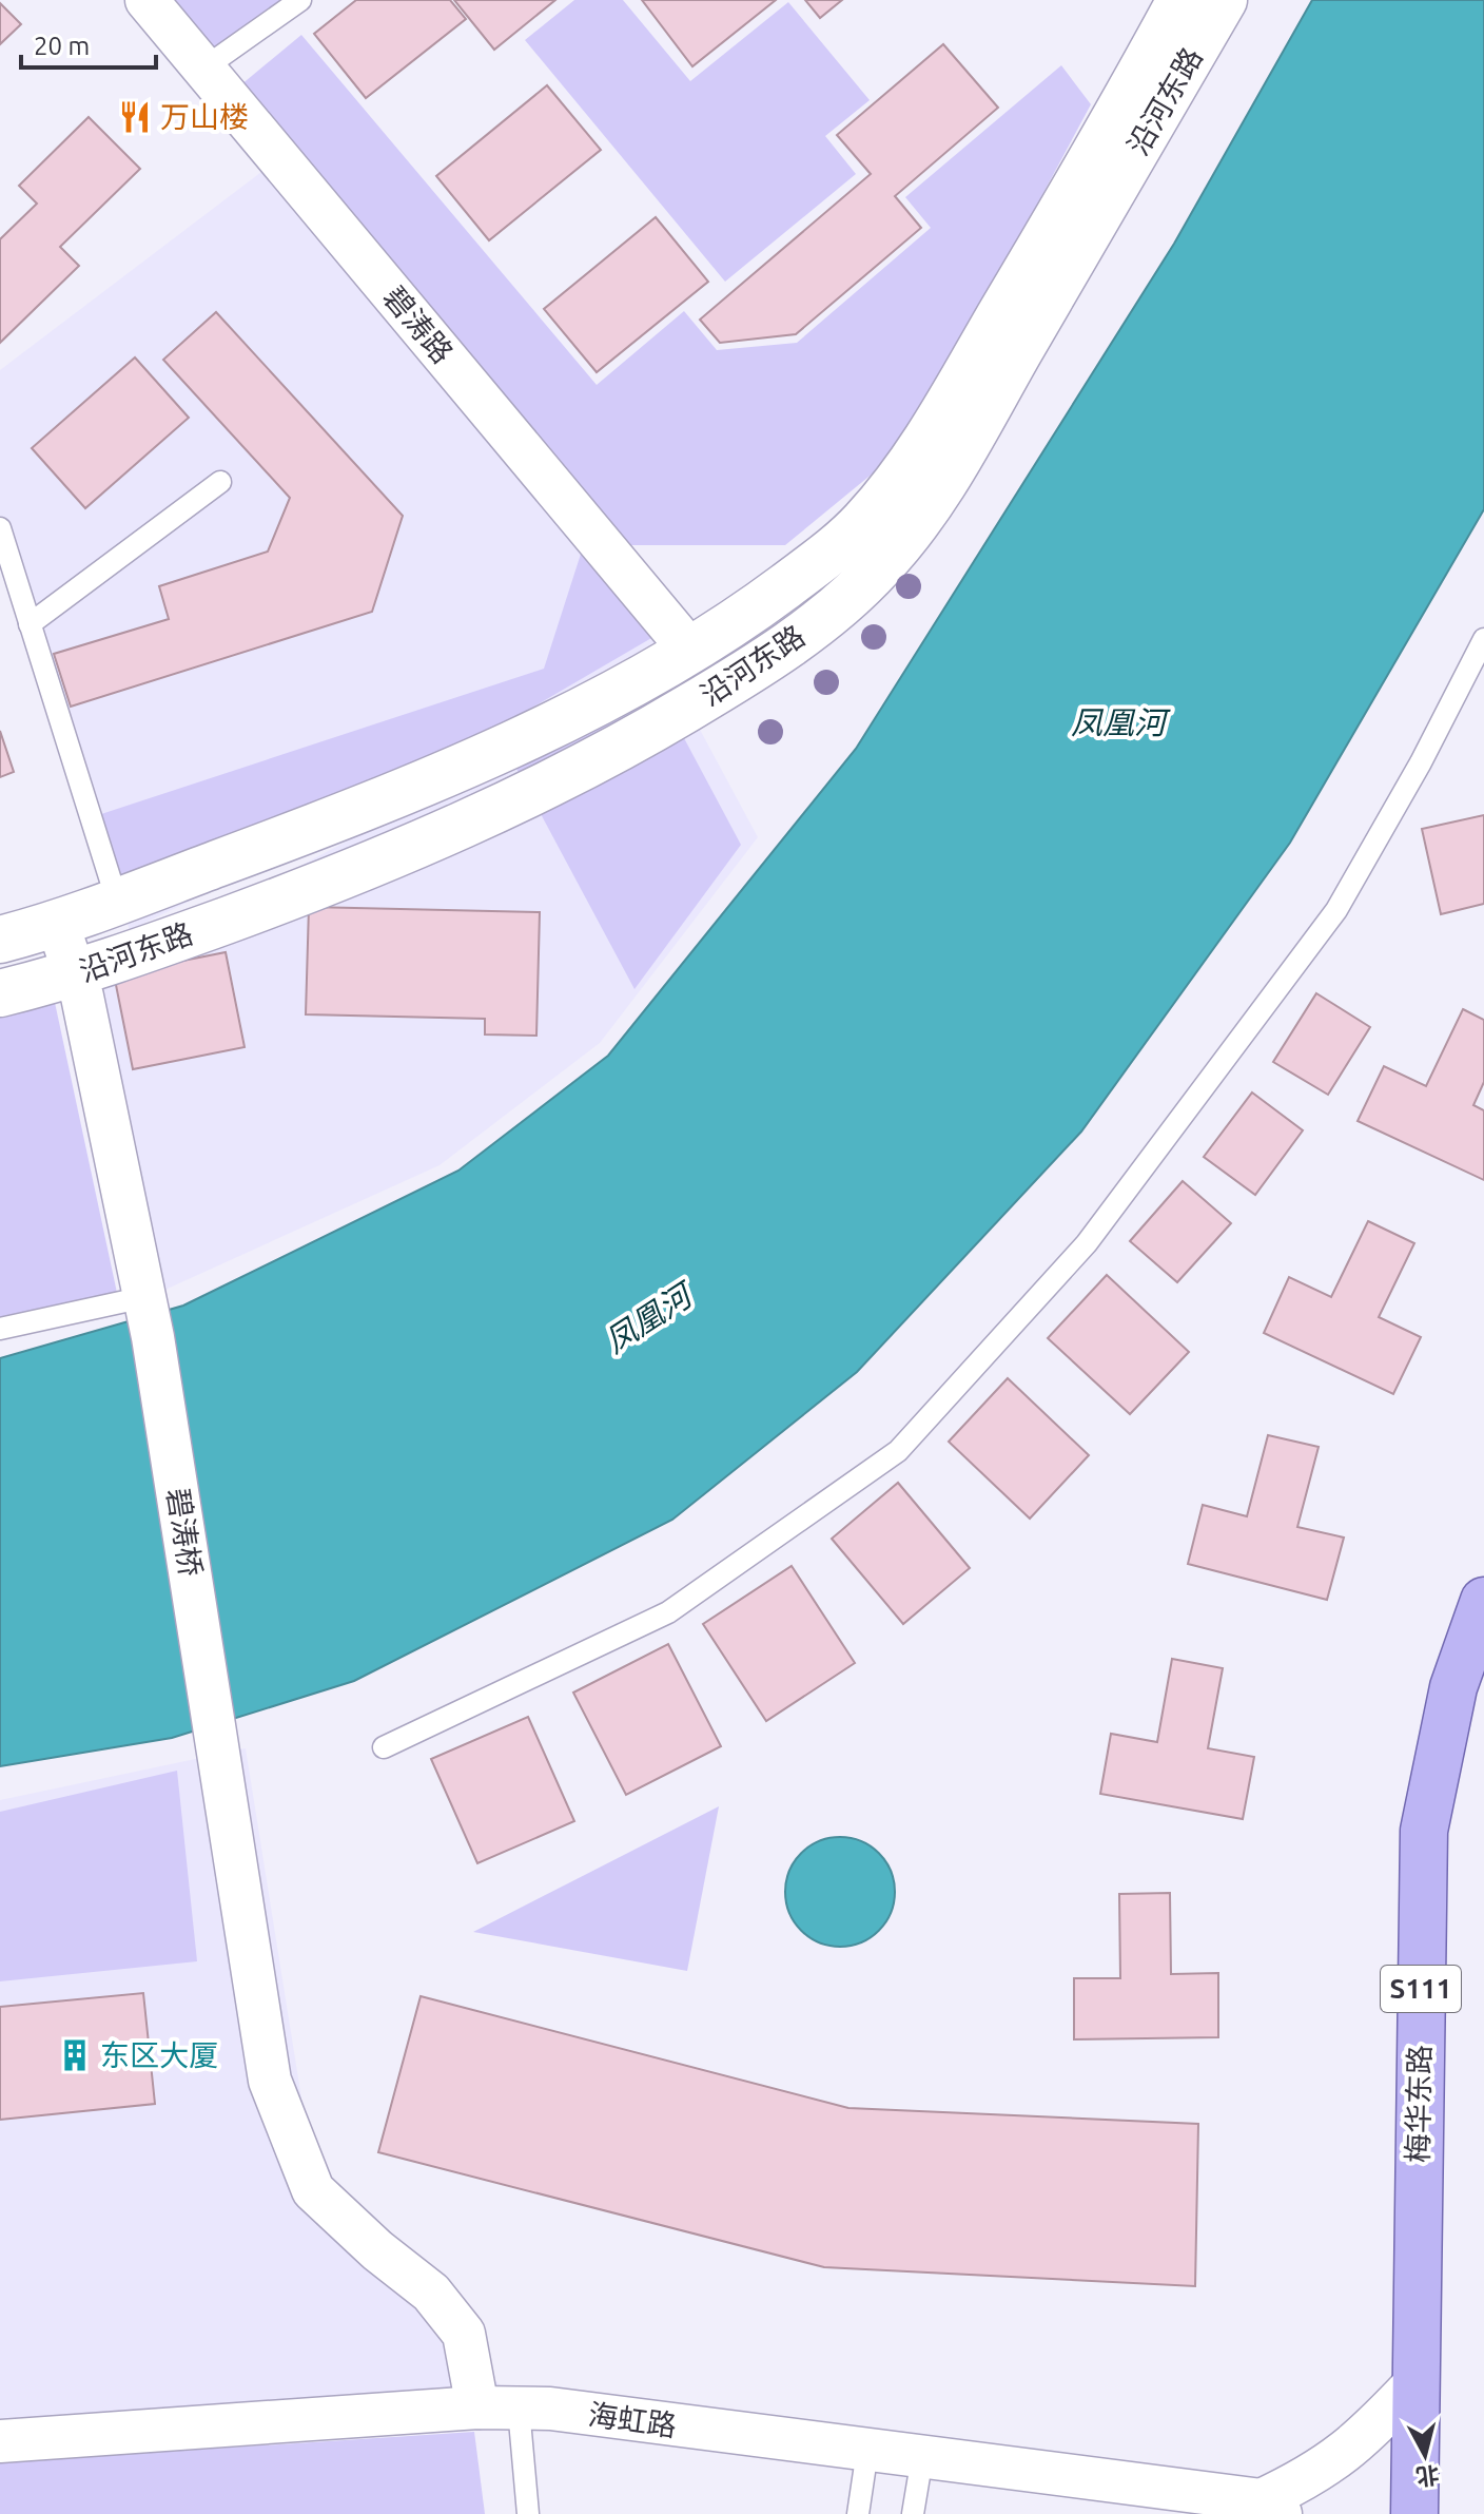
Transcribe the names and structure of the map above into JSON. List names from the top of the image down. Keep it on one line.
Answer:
{"streets":{"main road":["S111","梅华东路"],"street":["沿河东路","碧涛路","碧涛桥","海虹路"]},"crossings":[["沿河东路","碧涛路"],["沿河东路","碧涛桥"],["碧涛桥","海虹路"]],"water":["凤凰河"],"places":{"restaurant":["万山楼"],"building":["东区大厦"]},"scale_bar":"20 m","north":"bottom"}
